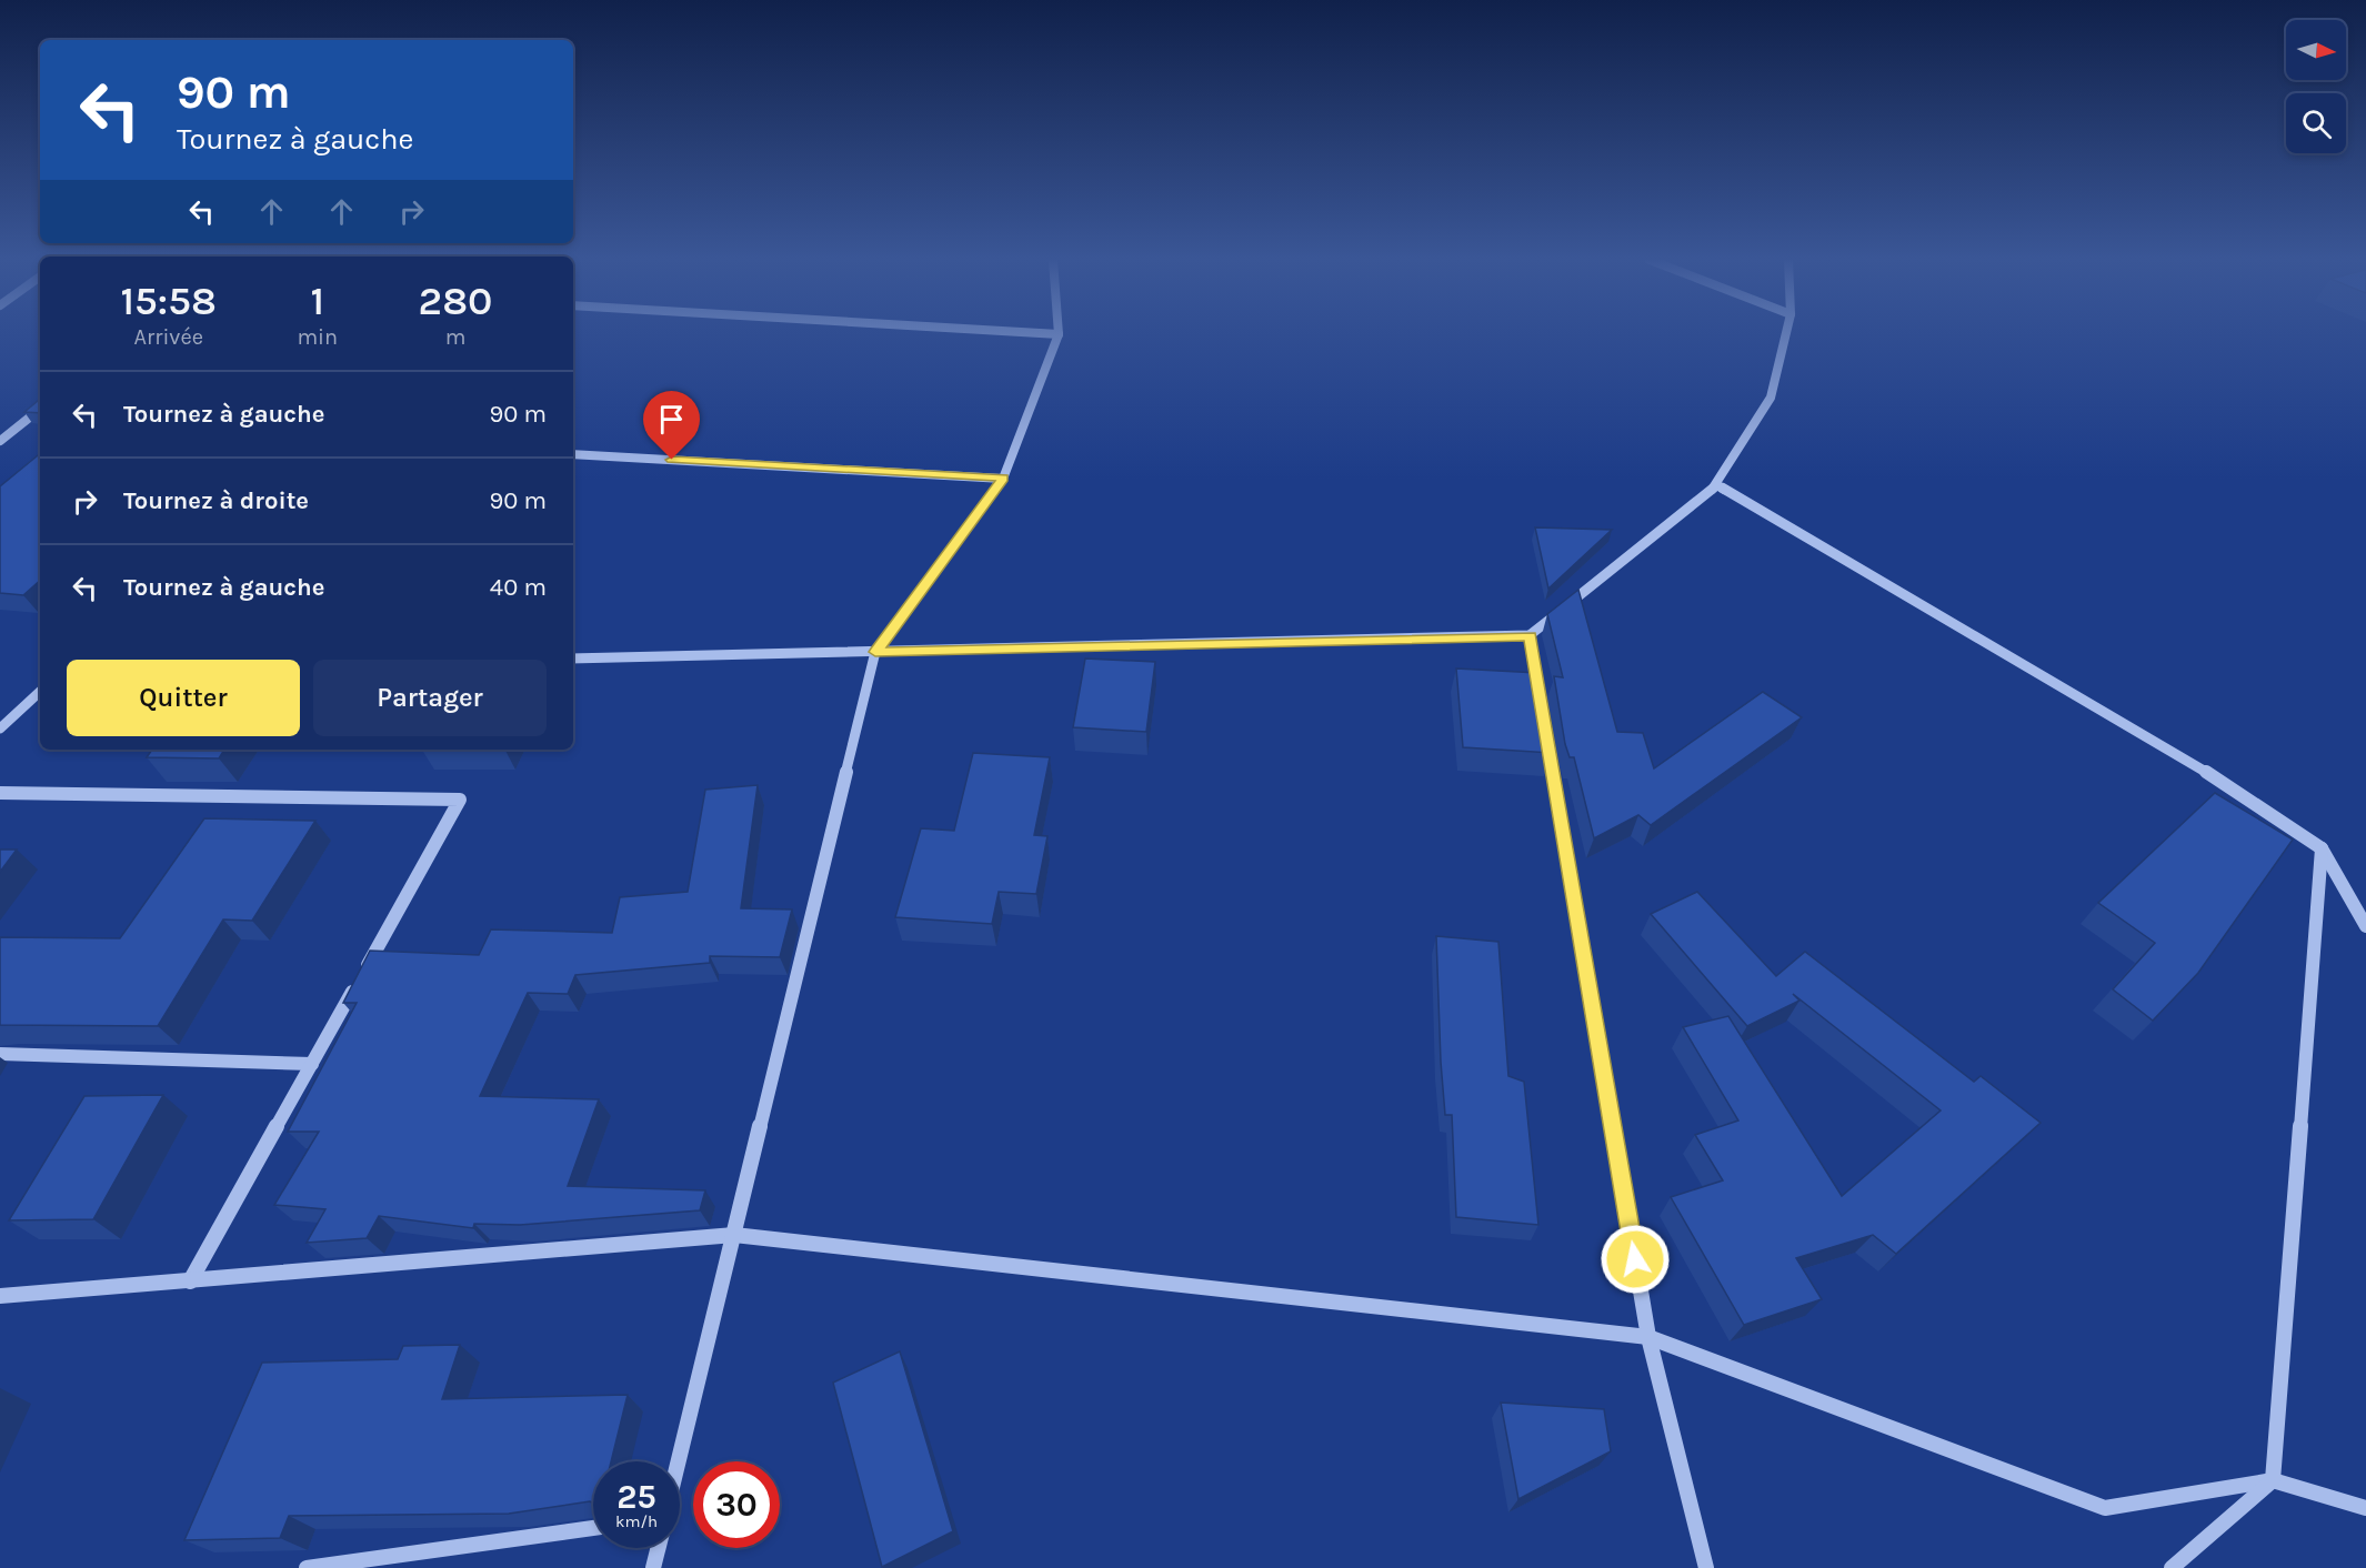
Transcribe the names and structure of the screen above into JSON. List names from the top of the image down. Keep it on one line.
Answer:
{"north":"right","page":{"turn":["90 m","Tournez à gauche"],"eta":["15:58","Arrivée","1","min","280","m"],"list":[{"name":"Tournez à gauche","value":"90 m"},{"name":"Tournez à droite","value":"90 m"},{"name":"Tournez à gauche","value":"40 m"}],"buttons":["Quitter","Partager"],"speed":"25 km/h","limit":"30"}}
